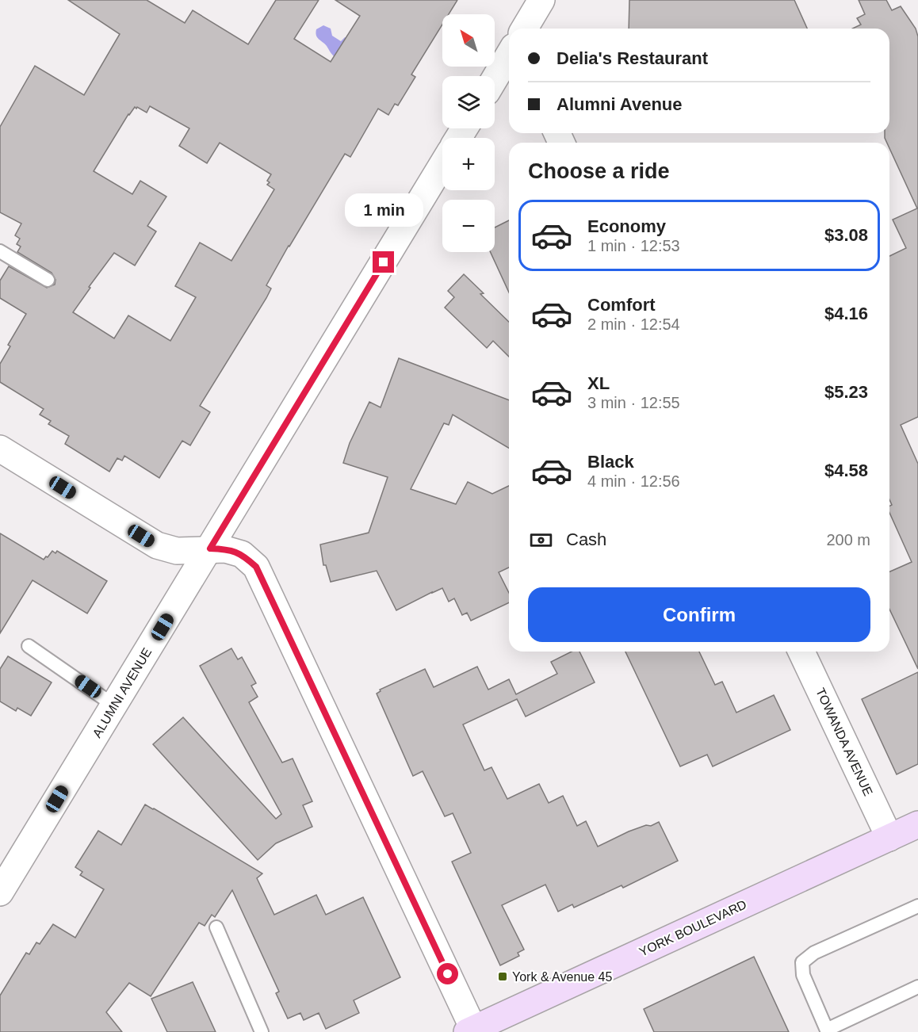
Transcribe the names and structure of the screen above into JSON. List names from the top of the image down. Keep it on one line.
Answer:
{"streets":{"main road":["YORK BOULEVARD"],"street":["ALUMNI AVENUE","TOWANDA AVENUE"]},"crossings":[["TOWANDA AVENUE","YORK BOULEVARD"]],"places":{"transit":["York & Avenue 45"]},"north":"top left","page":{"map_buttons":["+","−"],"banner":["Delia's Restaurant","Alumni Avenue"],"heading":"Choose a ride","bubble":"1 min","list":[{"name":"Economy","note":"1 min · 12:53","value":"$3.08"},{"name":"Comfort","note":"2 min · 12:54","value":"$4.16"},{"name":"XL","note":"3 min · 12:55","value":"$5.23"},{"name":"Black","note":"4 min · 12:56","value":"$4.58"}],"pay":["Cash","200 m"],"buttons":"Confirm"}}
